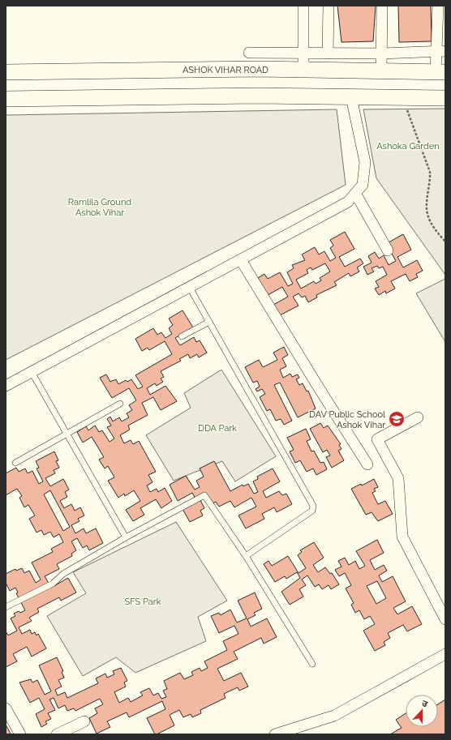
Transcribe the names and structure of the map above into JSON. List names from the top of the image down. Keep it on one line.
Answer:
{"streets":{"main road":["ASHOK VIHAR ROAD"]},"parks":["Ashoka Garden","Ramlila Ground Ashok Vihar","DDA Park","SFS Park"],"places":{"school or university":["DAV Public School Ashok Vihar"]},"north":"top"}
